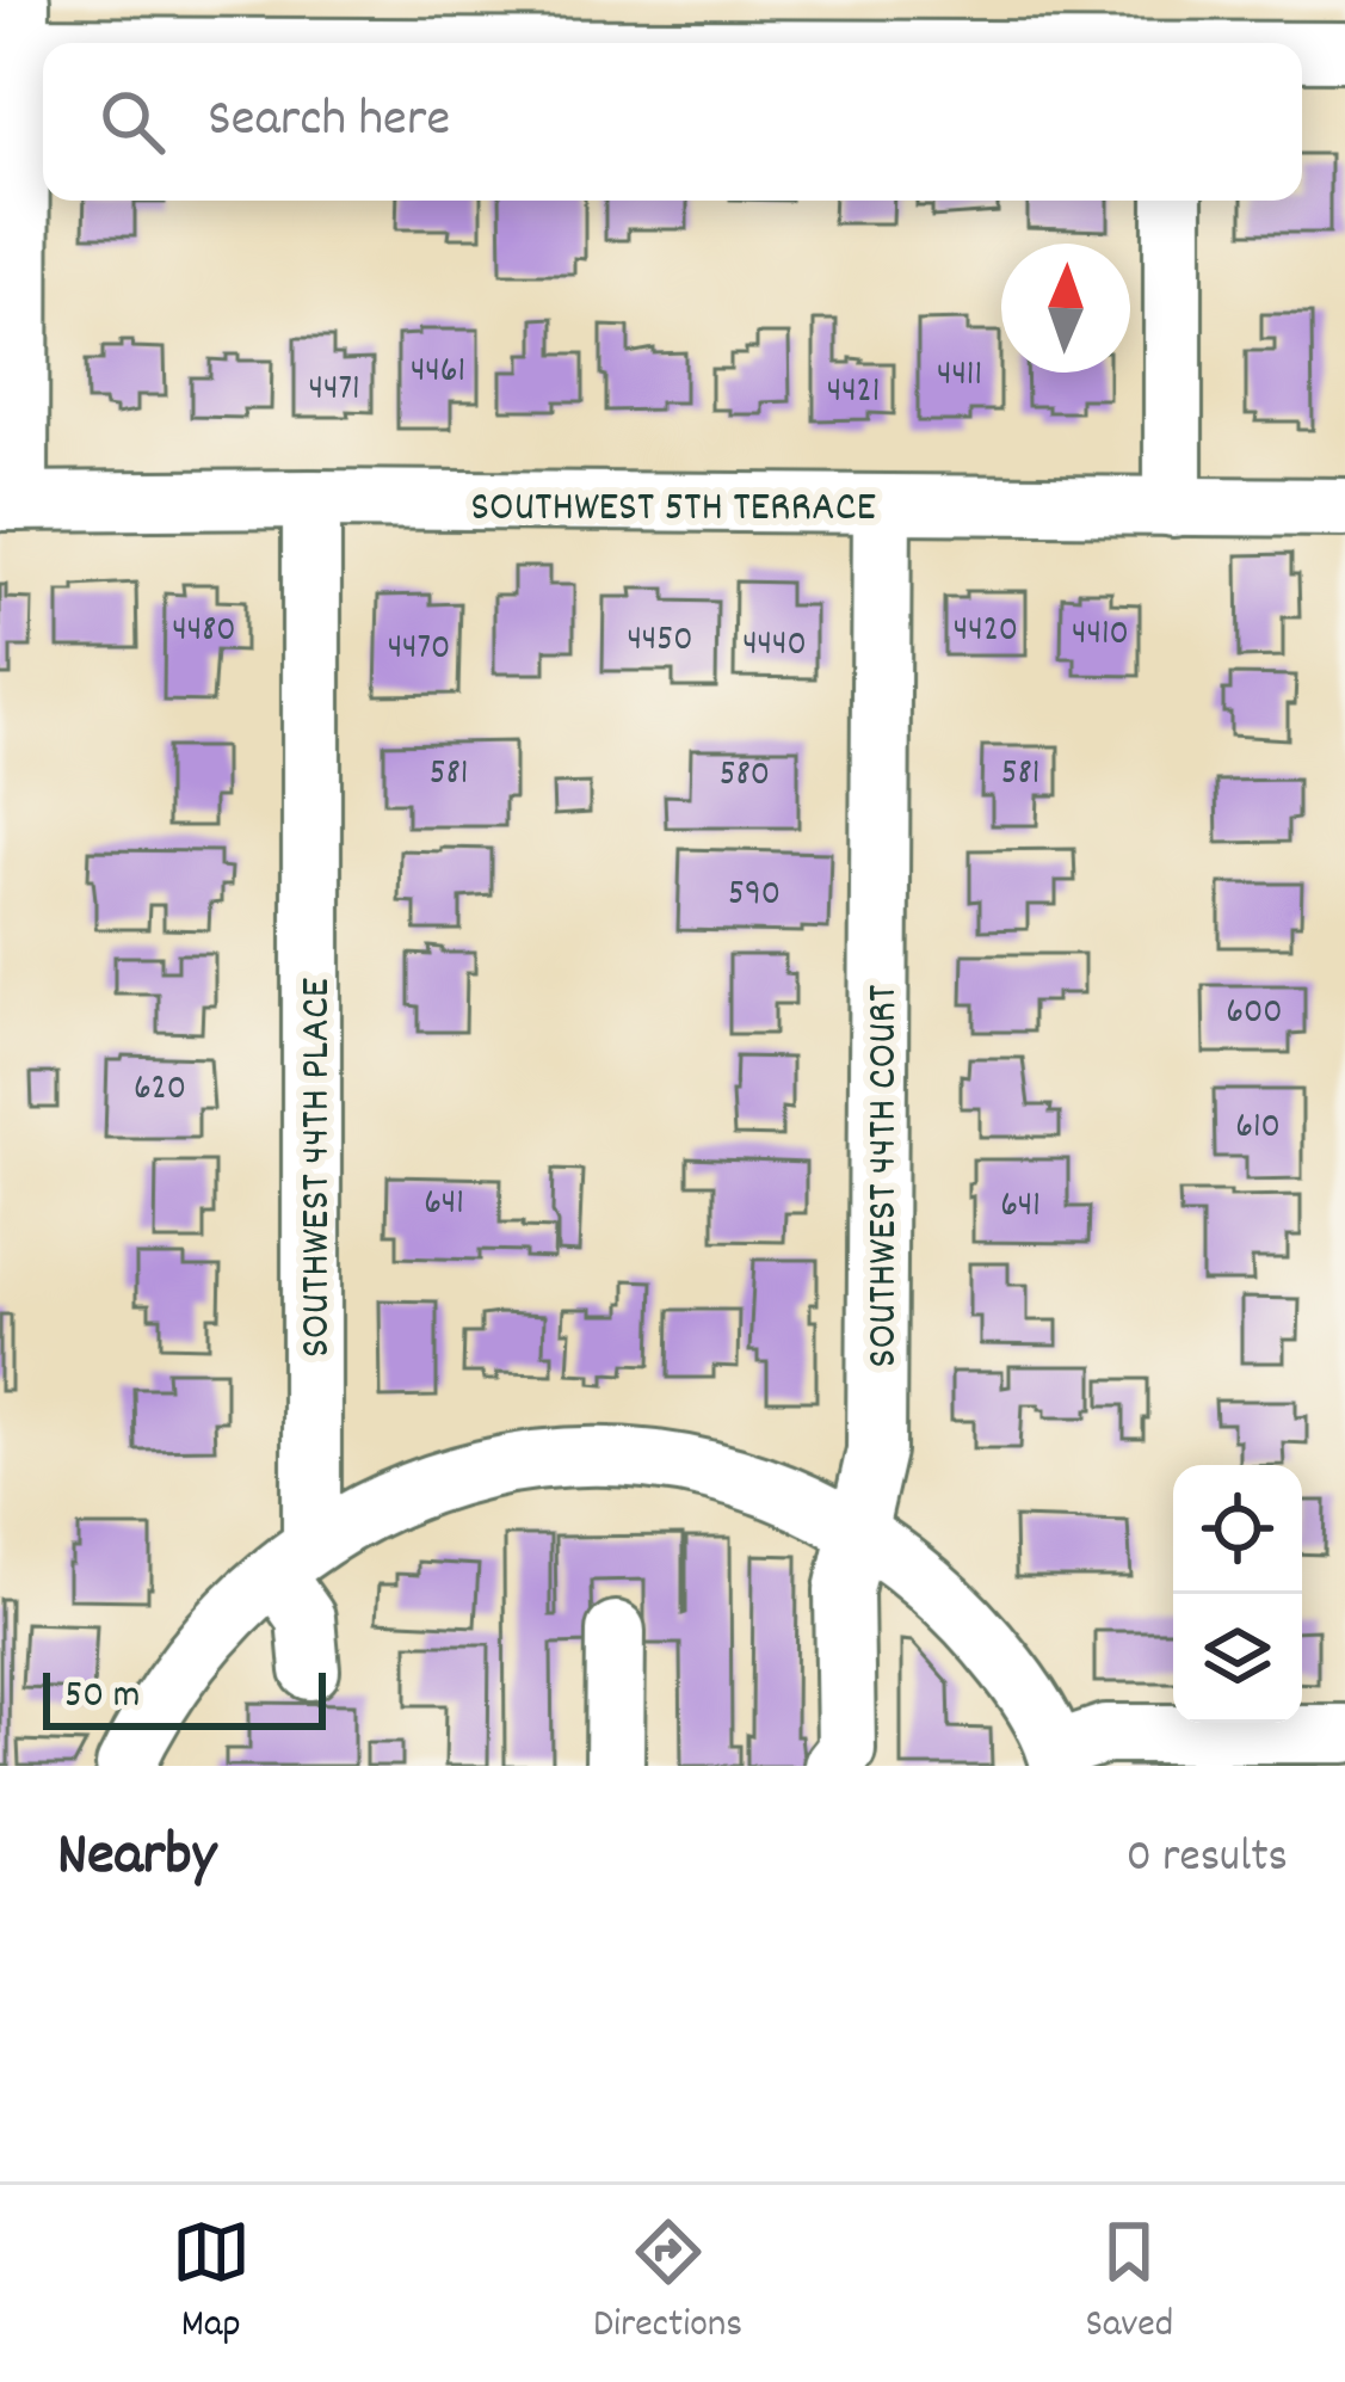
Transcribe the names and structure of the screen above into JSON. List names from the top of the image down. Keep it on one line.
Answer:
{"streets":{"street":["SOUTHWEST 5TH TERRACE","SOUTHWEST 44TH PLACE","SOUTHWEST 44TH COURT"]},"crossings":[["SOUTHWEST 5TH TERRACE","SOUTHWEST 44TH PLACE"],["SOUTHWEST 5TH TERRACE","SOUTHWEST 44TH COURT"]],"house_numbers":["4461","4411","4471","4421","4480","4420","4410","4450","4440","4470","581","581","580","590","600","620","610","641","641"],"scale_bar":"50 m","north":"top","page":{"search":"Search here","scale":"50 m","heading":["Nearby","0 results"],"nav":["Map","Directions","Saved"]}}
